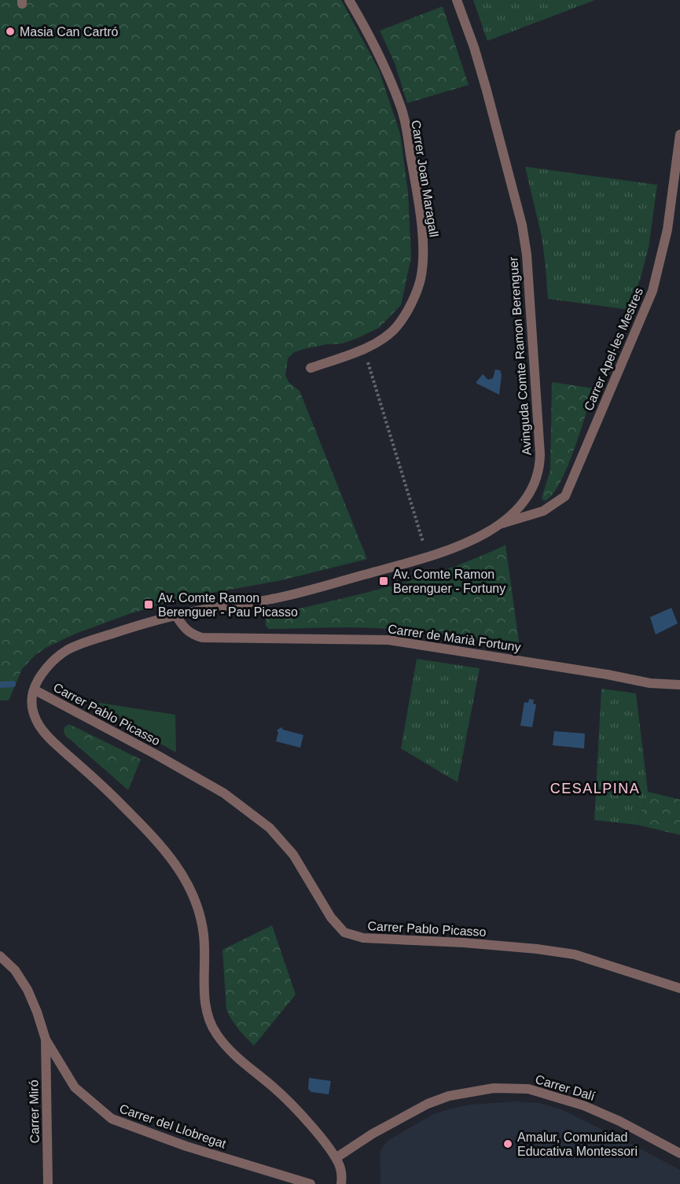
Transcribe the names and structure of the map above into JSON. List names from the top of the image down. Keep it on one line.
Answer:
{"streets":{"street":["Carrer Joan Maragall","Carrer Apel·les Mestres","Avinguda Comte Ramon Berenguer","Carrer de Marià Fortuny","Carrer Pablo Picasso","Carrer Dalí","Carrer Miró","Carrer del Llobregat"]},"crossings":[["Carrer Apel·les Mestres","Avinguda Comte Ramon Berenguer"],["Avinguda Comte Ramon Berenguer","Carrer de Marià Fortuny"],["Avinguda Comte Ramon Berenguer","Carrer Pablo Picasso"],["Carrer Miró","Carrer del Llobregat"]],"districts":["CESALPINA"],"places":{"other":["Masia Can Cartró","Amalur, Comunidad Educativa Montessori"],"transit":["Av. Comte Ramon Berenguer - Fortuny","Av. Comte Ramon Berenguer - Pau Picasso"]}}
